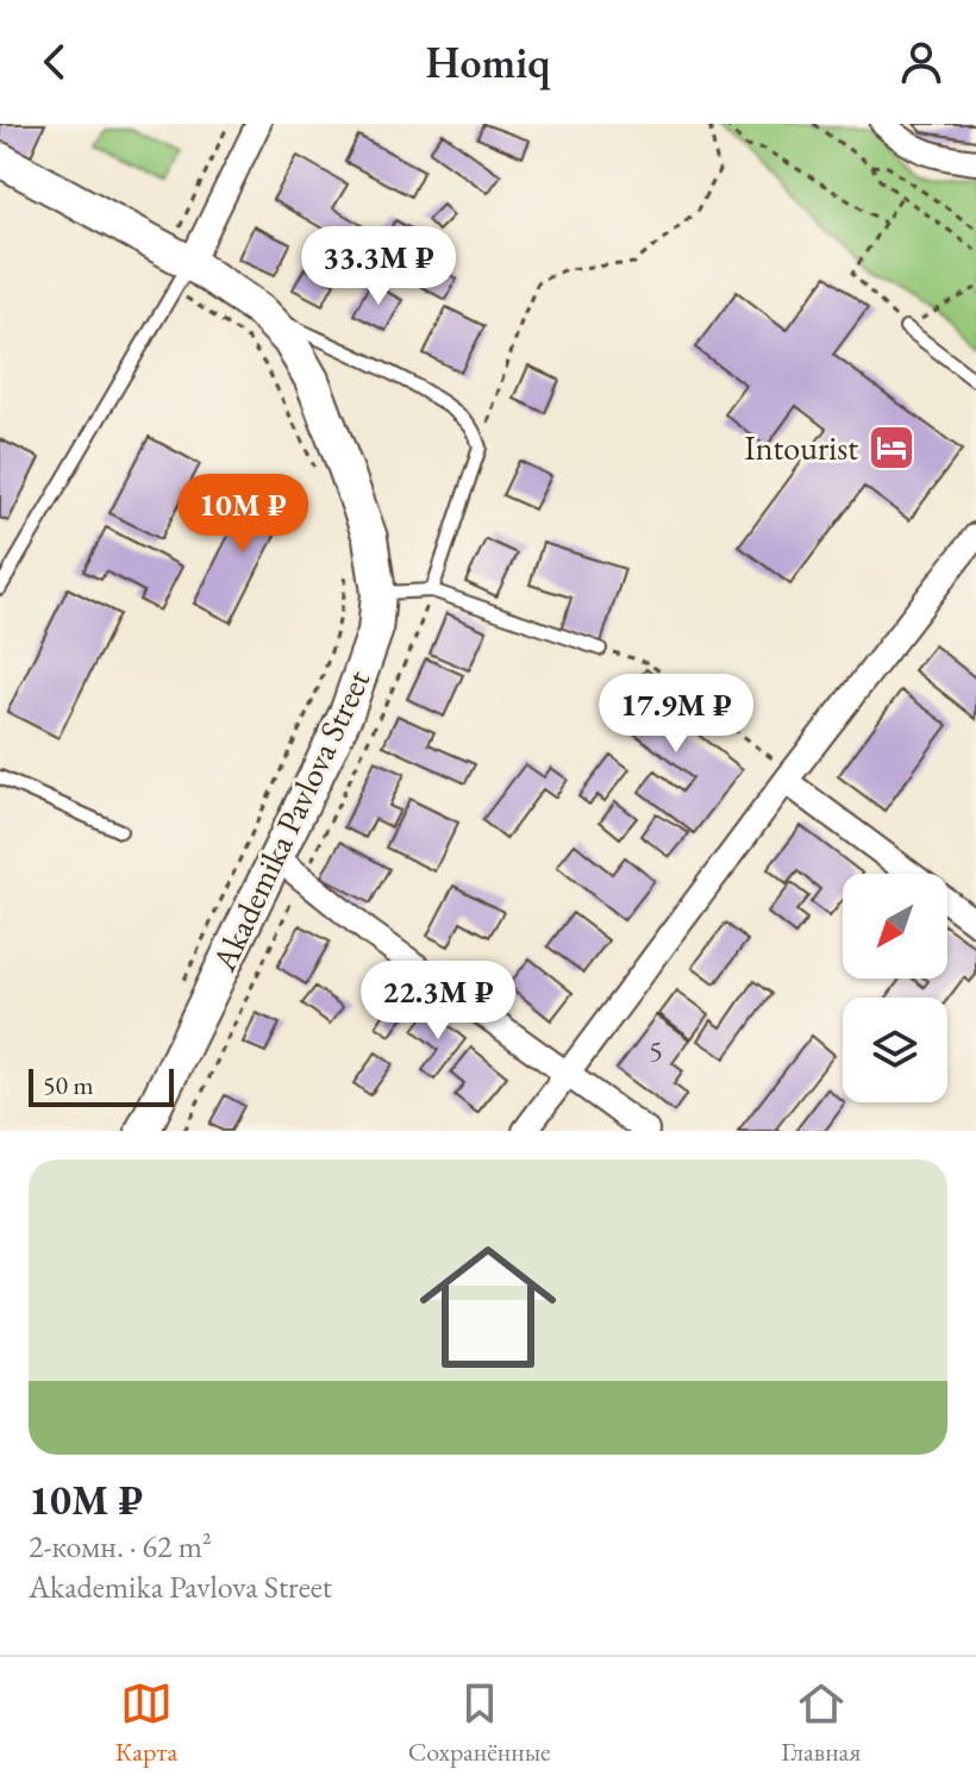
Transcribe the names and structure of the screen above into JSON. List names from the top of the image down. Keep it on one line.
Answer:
{"streets":{"street":["Akademika Pavlova Street"]},"places":{"hotel":["Intourist"]},"house_numbers":["5"],"scale_bar":"50 m","north":"bottom left","page":{"header":"Homiq","price":["33.3M ₽","10M ₽","17.9M ₽","22.3M ₽"],"scale":"50 m","list":[{"name":"10M ₽","note":"2-комн. · 62 m² · Akademika Pavlova Street"}],"tabs":["Карта","Сохранённые","Главная"]}}
